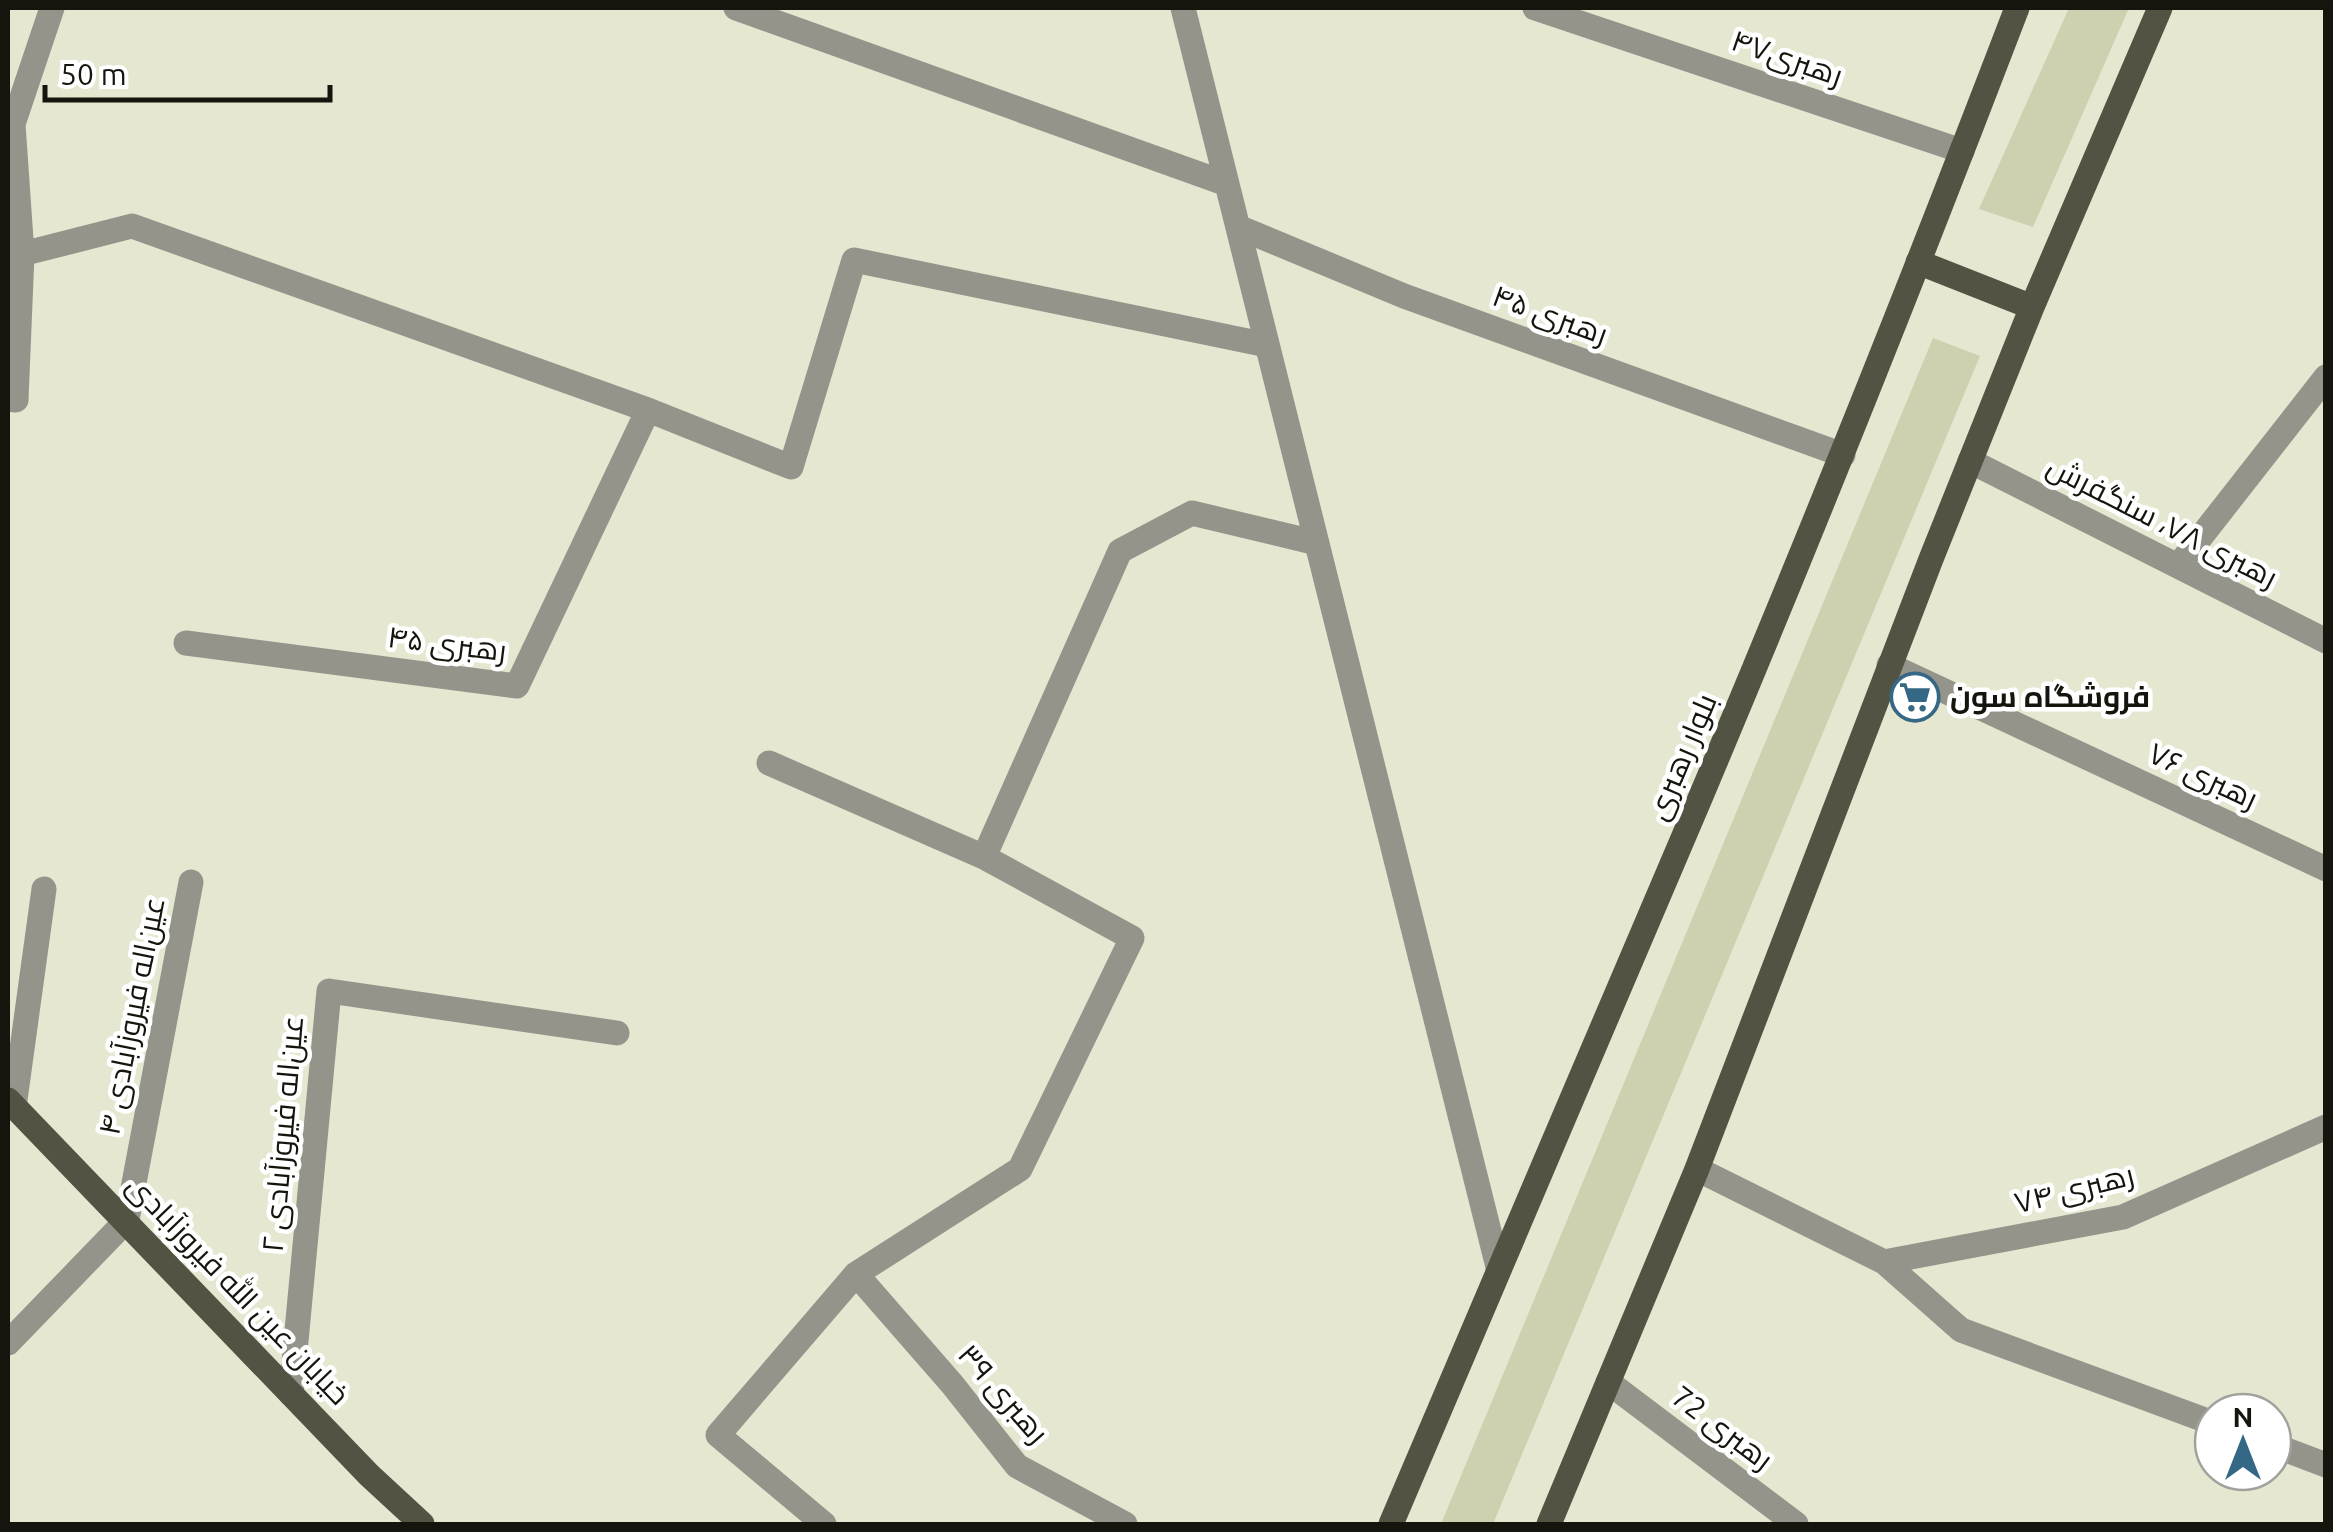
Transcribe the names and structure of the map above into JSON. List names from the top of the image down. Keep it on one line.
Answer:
{"streets":{"main road":["بلوار رهبری","خیابان عین الله فیروزآبادی"],"street":["۴۷رهبری","رهبری ۴۵","رهبری ۷۸، سنگفرش","رهبری ۷۶","عین‌اله فیروزآبادی ۴","عین‌اله فیروزآبادی ۲","رهبری ۷۴","رهبری ۳۹","رهبری 72"]},"crossings":[["۴۷رهبری","بلوار رهبری"],["رهبری ۴۵","بلوار رهبری"],["عین‌اله فیروزآبادی ۴","خیابان عین الله فیروزآبادی"],["عین‌اله فیروزآبادی ۲","خیابان عین الله فیروزآبادی"]],"places":{"supermarket":["فروشگاه سون"]},"scale_bar":"50 m","north":"top"}
